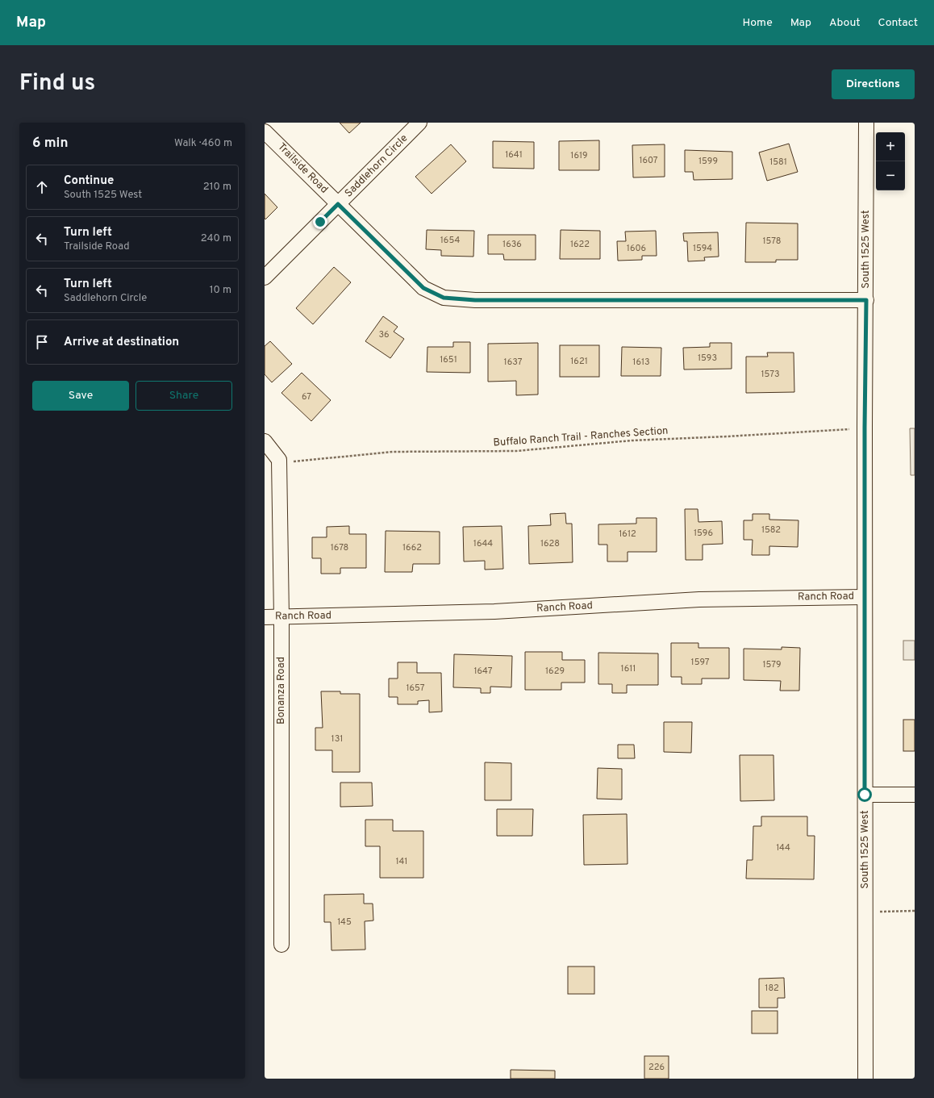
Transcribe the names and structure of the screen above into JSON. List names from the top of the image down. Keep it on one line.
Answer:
{"streets":{"street":["Saddlehorn Circle","Trailside Road","South 1525 West","Ranch Road","Bonanza Road"],"path":["Buffalo Ranch Trail - Ranches Section"]},"crossings":[["Saddlehorn Circle","Trailside Road"],["Trailside Road","South 1525 West"],["South 1525 West","Ranch Road"],["Ranch Road","Bonanza Road"]],"house_numbers":["1641","1619","1607","1599","1581","1654","1578","1636","1622","1606","1594","36","1593","1651","1621","1637","1613","1573","67","1582","1596","1612","1644","1628","1678","1662","1597","1579","1611","1647","1629","1657","131","144","141","145","182","226"],"page":{"header":"Map","nav":["Home","Map","About","Contact"],"title":"Find us","buttons":["Directions",["Save","Share"]],"heading":["6 min","Walk · 460 m"],"map_buttons":["+","−"],"list":[["Continue","South 1525 West","210 m"],["Turn left","Trailside Road","240 m"],["Turn left","Saddlehorn Circle","10 m"],"Arrive at destination"]}}
